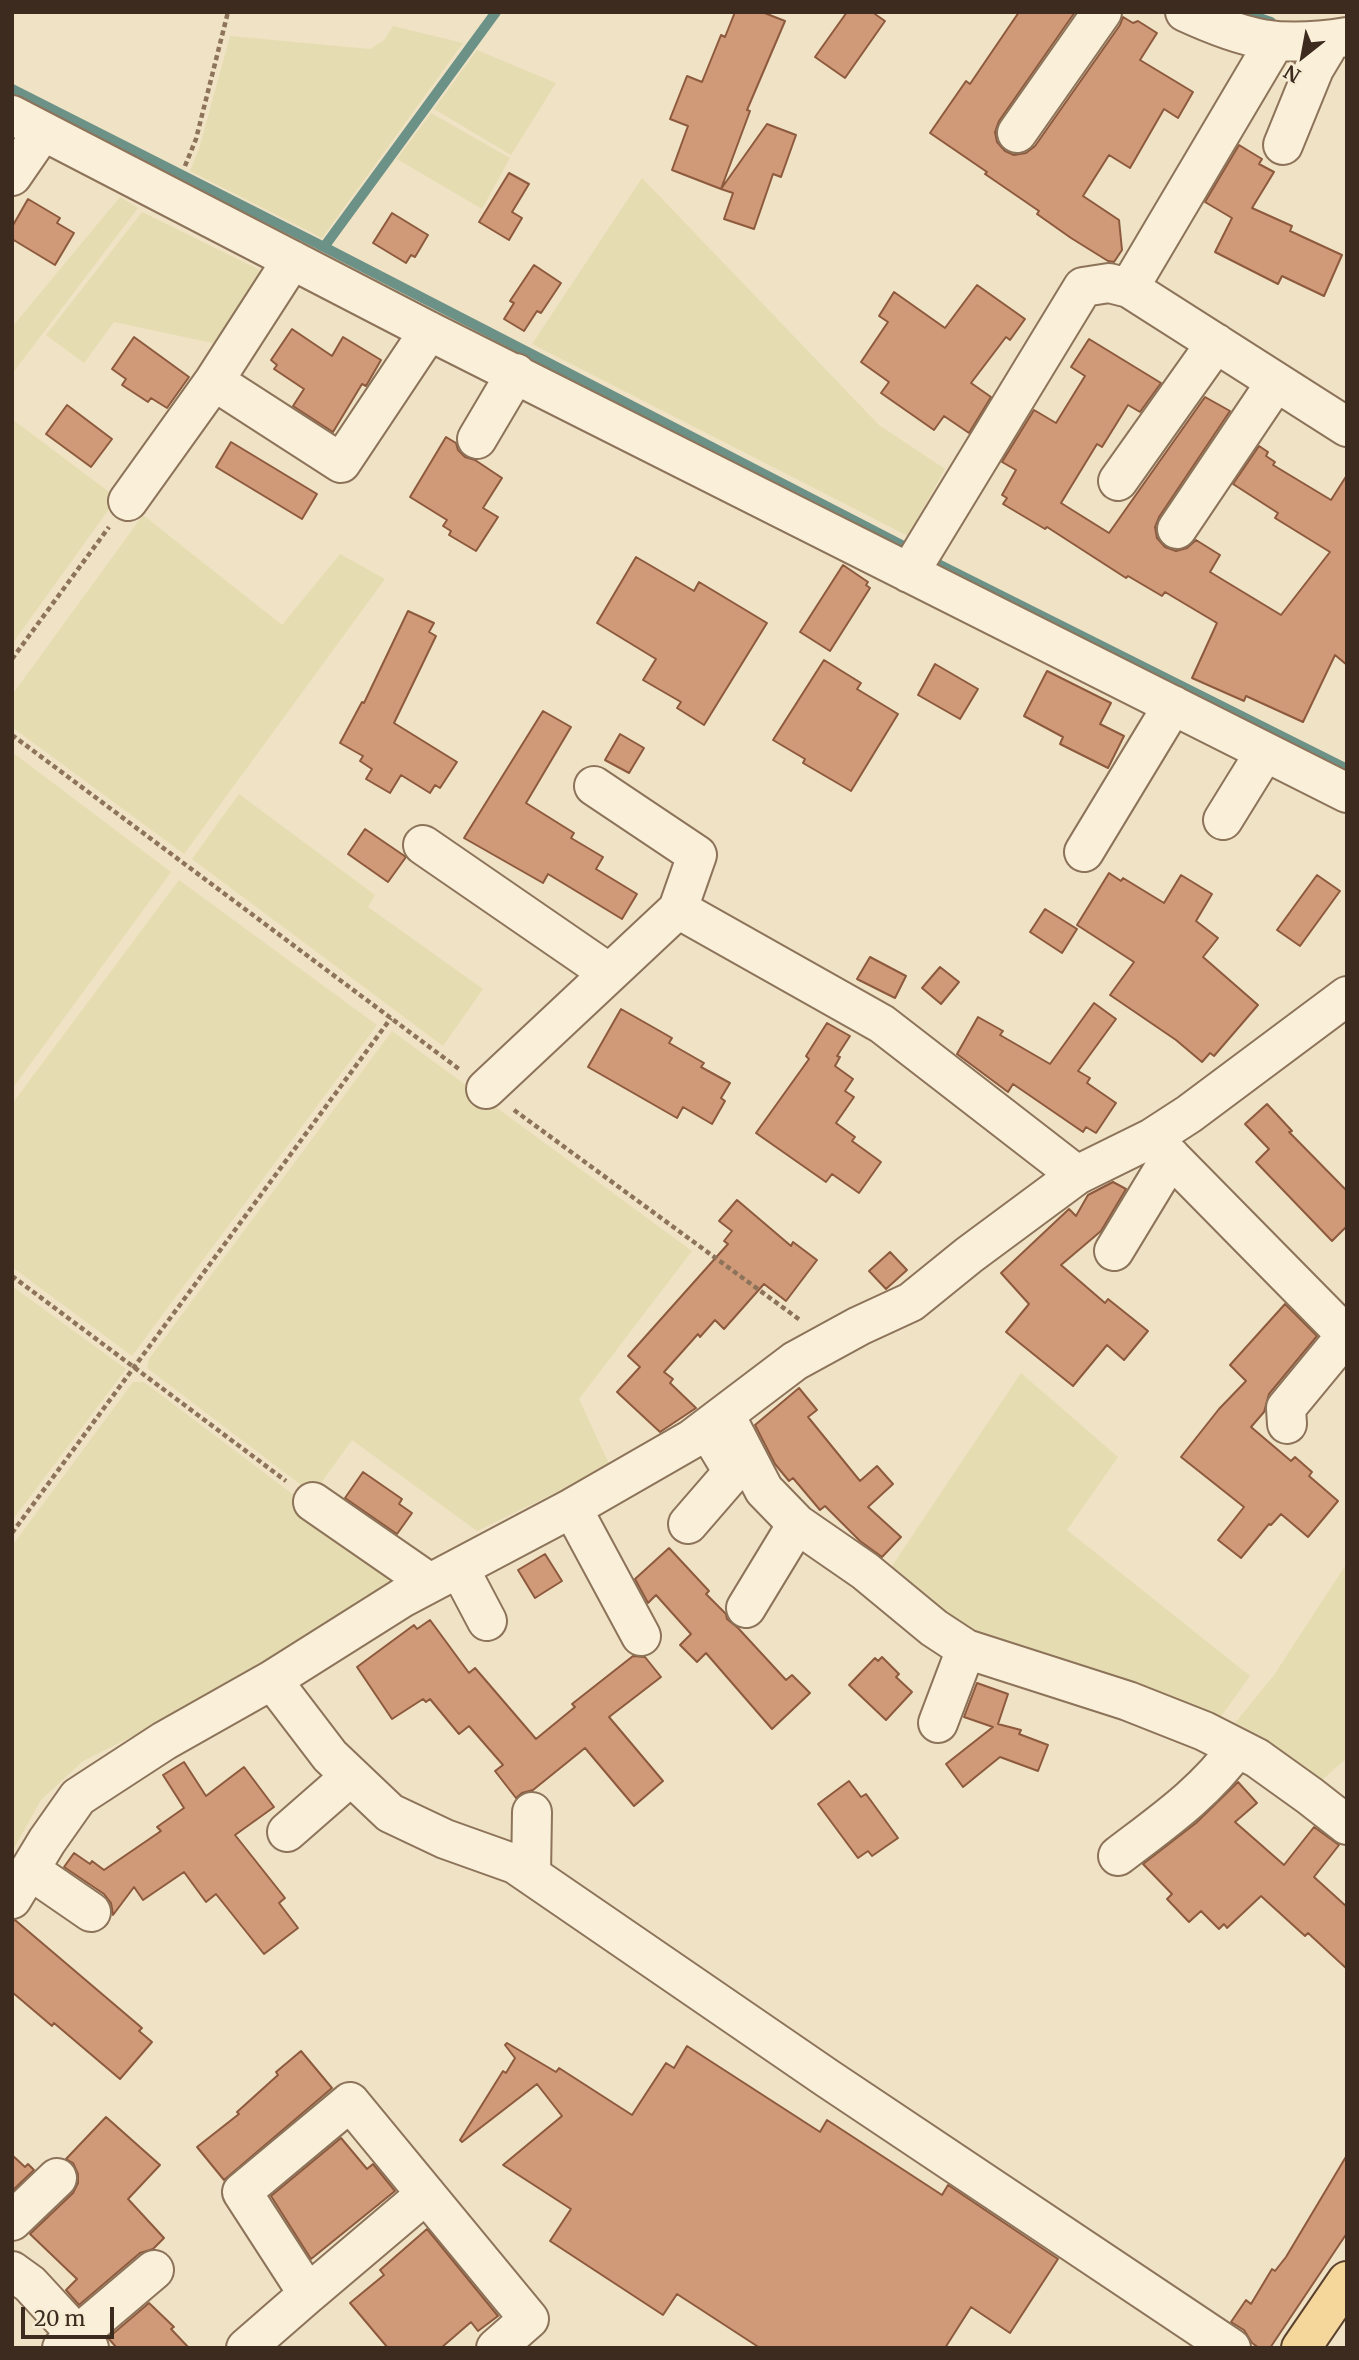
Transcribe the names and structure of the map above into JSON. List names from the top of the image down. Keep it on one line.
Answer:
{"scale_bar":"20 m","north":"bottom left"}
